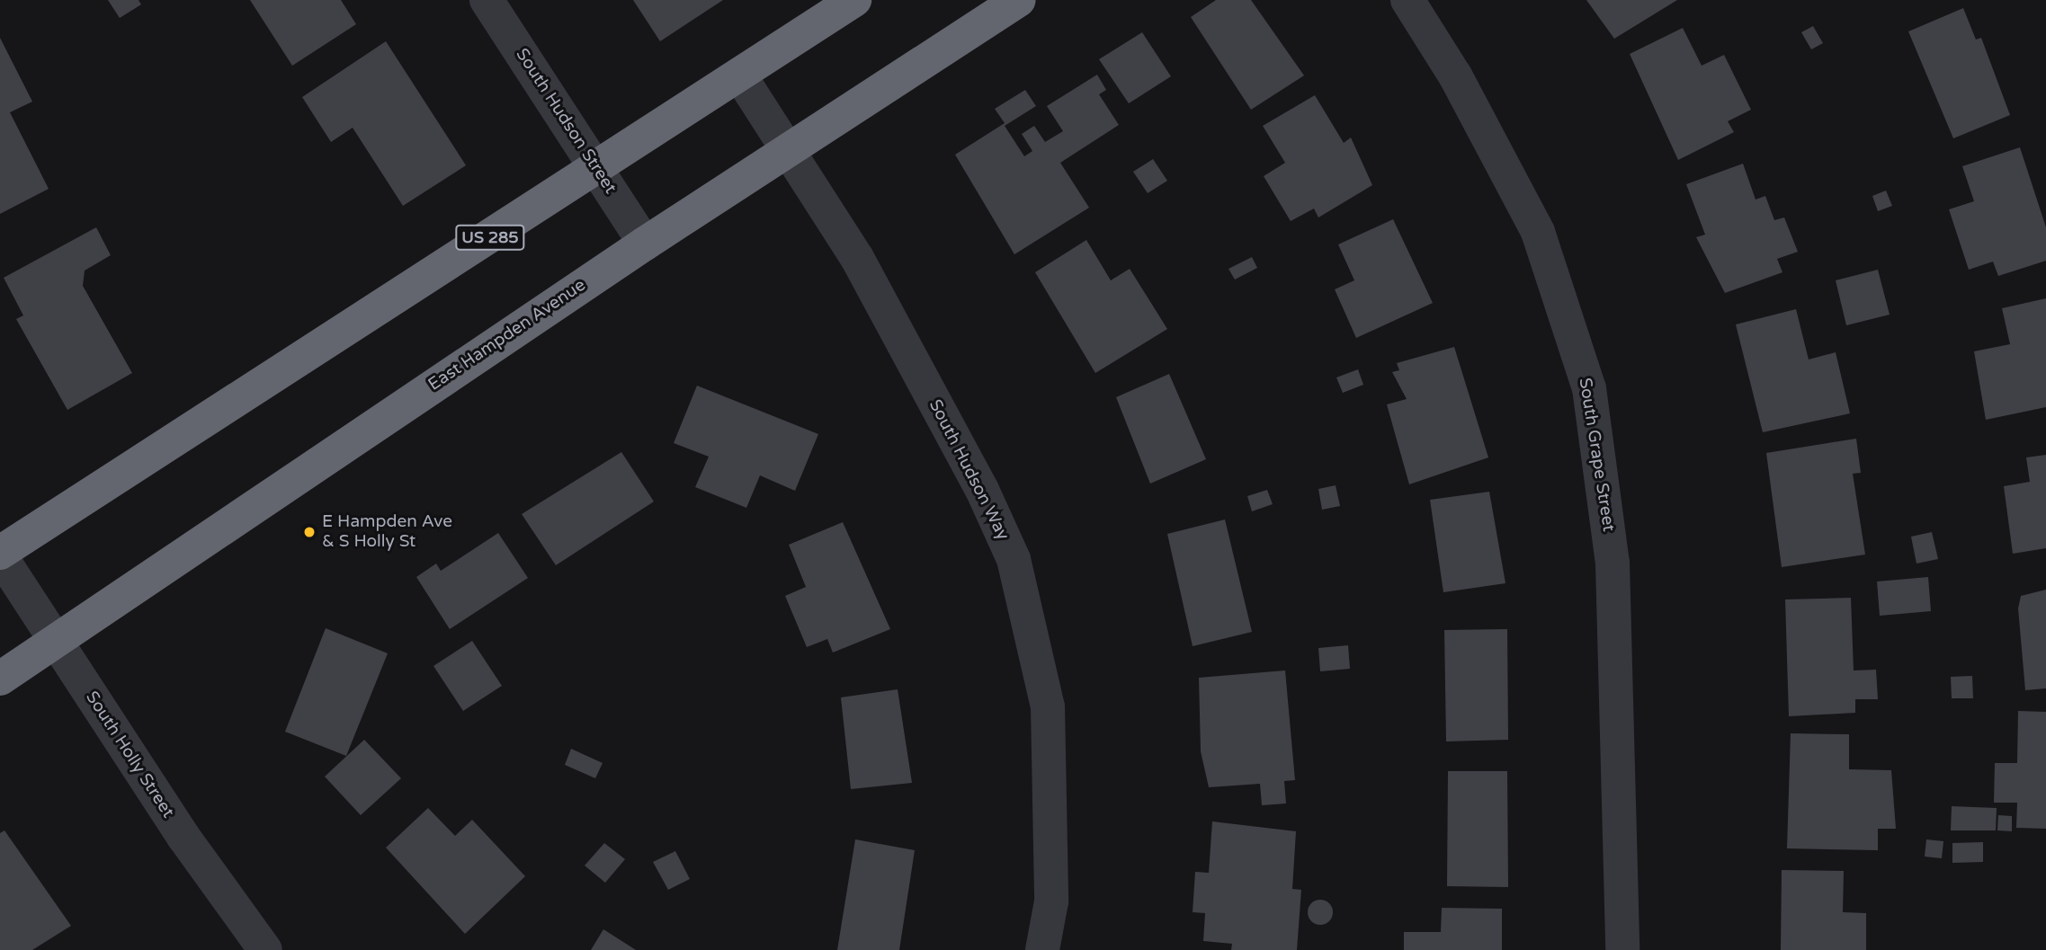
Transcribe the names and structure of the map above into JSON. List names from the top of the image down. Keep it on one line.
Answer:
{"streets":{"highway":["US 285","East Hampden Avenue"],"street":["South Hudson Street","South Grape Street","South Hudson Way","South Holly Street"]},"crossings":[["South Hudson Street","US 285"],["South Hudson Street","East Hampden Avenue"],["US 285","South Hudson Way"],["US 285","South Holly Street"],["East Hampden Avenue","South Hudson Way"],["East Hampden Avenue","South Holly Street"]],"places":["E Hampden Ave & S Holly St"]}
